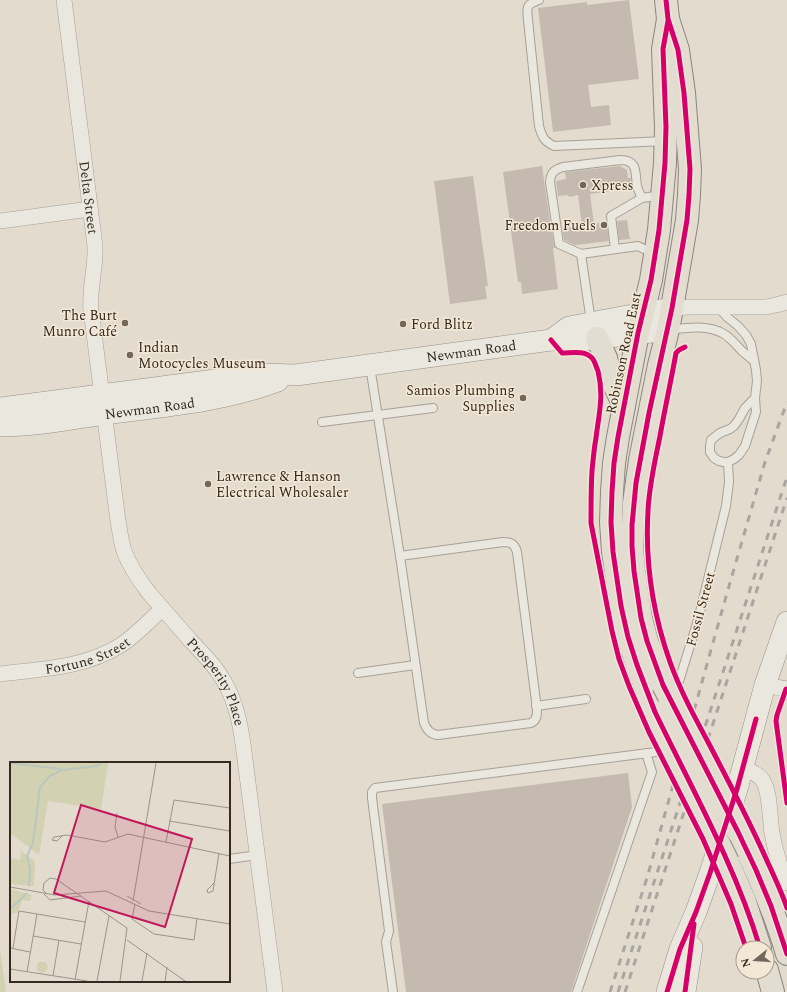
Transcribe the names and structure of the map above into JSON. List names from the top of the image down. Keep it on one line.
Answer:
{"streets":{"main road":["Newman Road","Robinson Road East"],"street":["Delta Street","Fortune Street","Prosperity Place"],"lane":["Fossil Street"]},"crossings":[["Delta Street","Newman Road"],["Delta Street","Prosperity Place"],["Newman Road","Robinson Road East"],["Newman Road","Prosperity Place"],["Fortune Street","Prosperity Place"]],"places":["Xpress","Freedom Fuels","The Burt Munro Café","Ford Blitz","Indian Motocycles Museum","Samios Plumbing Supplies","Lawrence & Hanson Electrical Wholesaler"],"north":"left"}
